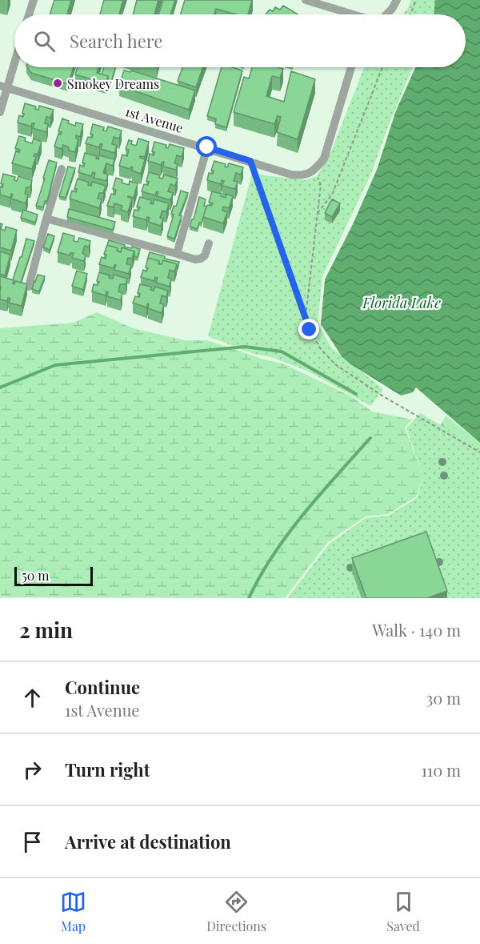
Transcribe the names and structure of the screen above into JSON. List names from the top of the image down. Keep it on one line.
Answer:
{"streets":{"street":["1st Avenue"]},"water":["Florida Lake"],"places":["Smokey Dreams"],"scale_bar":"50 m","page":{"search":"Search here","scale":"50 m","heading":["2 min","Walk · 140 m"],"list":[["Continue","1st Avenue","30 m"],["Turn right","110 m"],"Arrive at destination"],"nav":["Map","Directions","Saved"]}}
